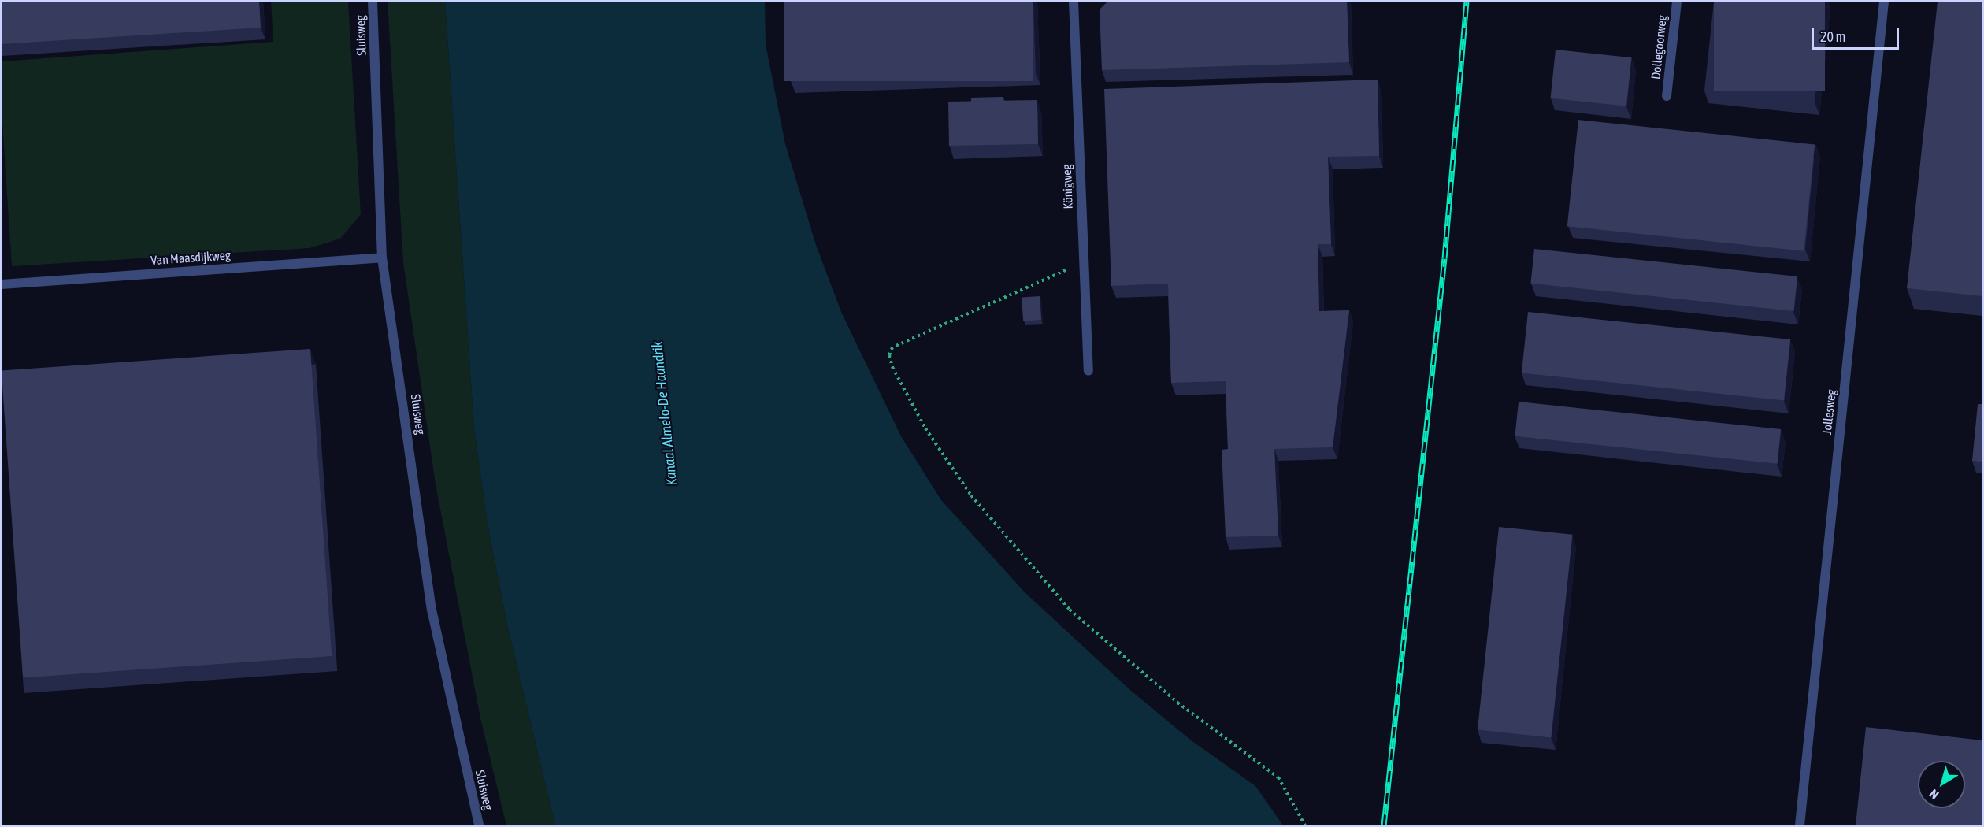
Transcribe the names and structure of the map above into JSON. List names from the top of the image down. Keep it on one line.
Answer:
{"streets":{"street":["Sluisweg","Dollegoorweg","Königweg","Van Maasdijkweg","Jollesweg"]},"crossings":[["Sluisweg","Van Maasdijkweg"]],"water":["Kanaal Almelo-De Haandrik"],"scale_bar":"20 m","north":"bottom left"}
